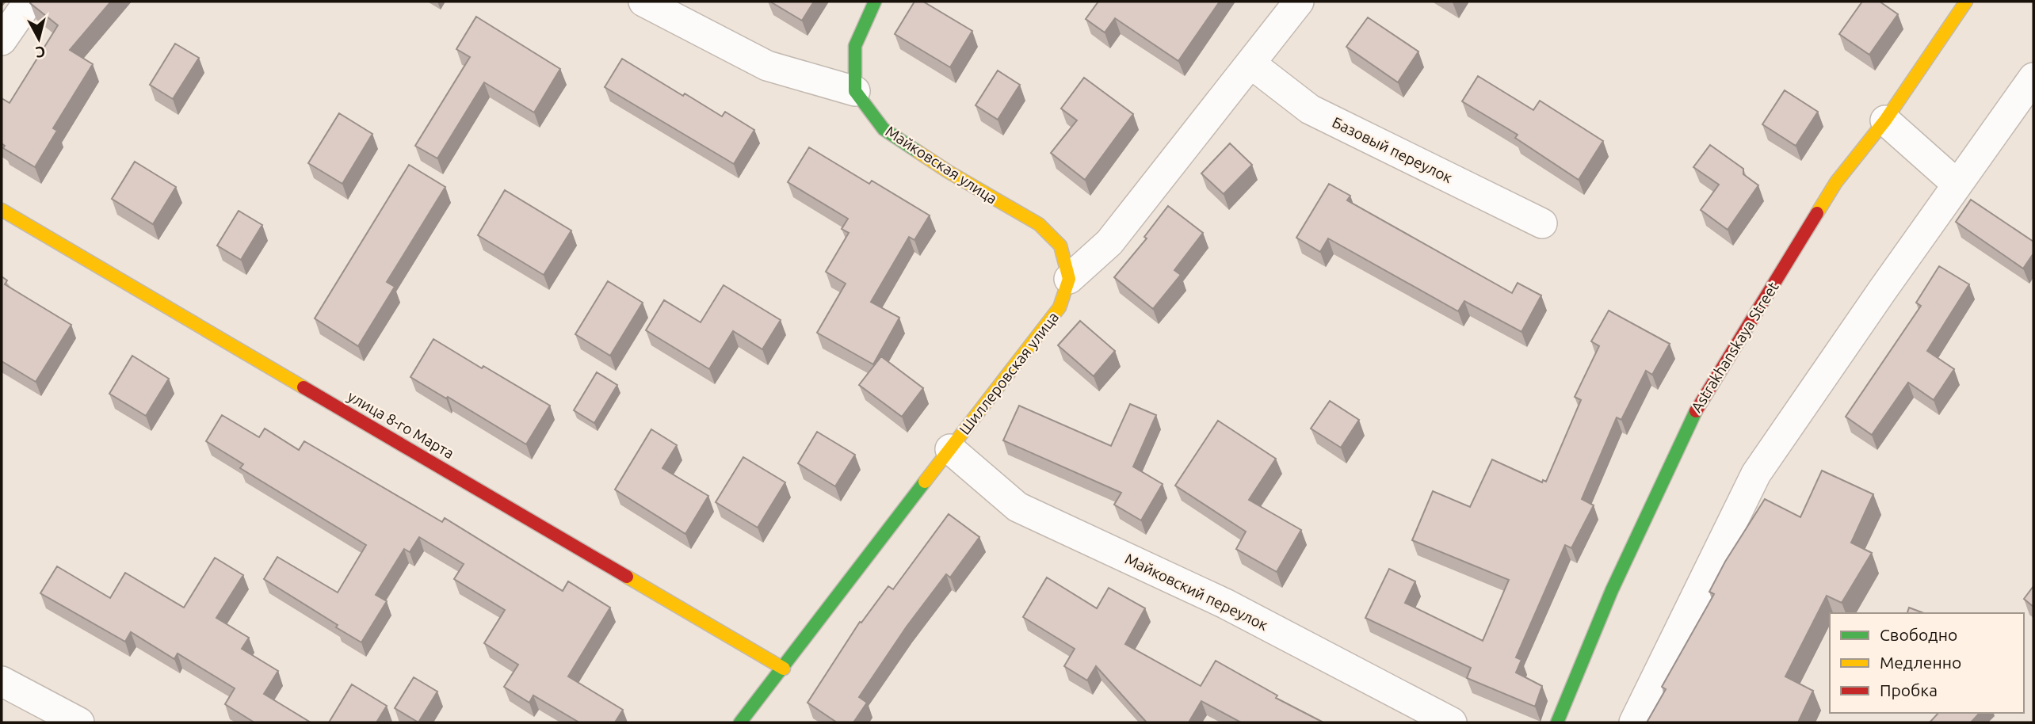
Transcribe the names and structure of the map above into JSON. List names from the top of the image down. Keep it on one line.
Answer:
{"streets":{"street":["Базовый переулок","Майковская улица","Astrakhanskaya Street","Шиллеровская улица","улица 8-го Марта","Майковский переулок"]},"crossings":[["Базовый переулок","Шиллеровская улица"],["Майковская улица","Шиллеровская улица"],["Шиллеровская улица","улица 8-го Марта"],["Шиллеровская улица","Майковский переулок"]],"legend":["Свободно","Медленно","Пробка"],"north":"bottom"}
